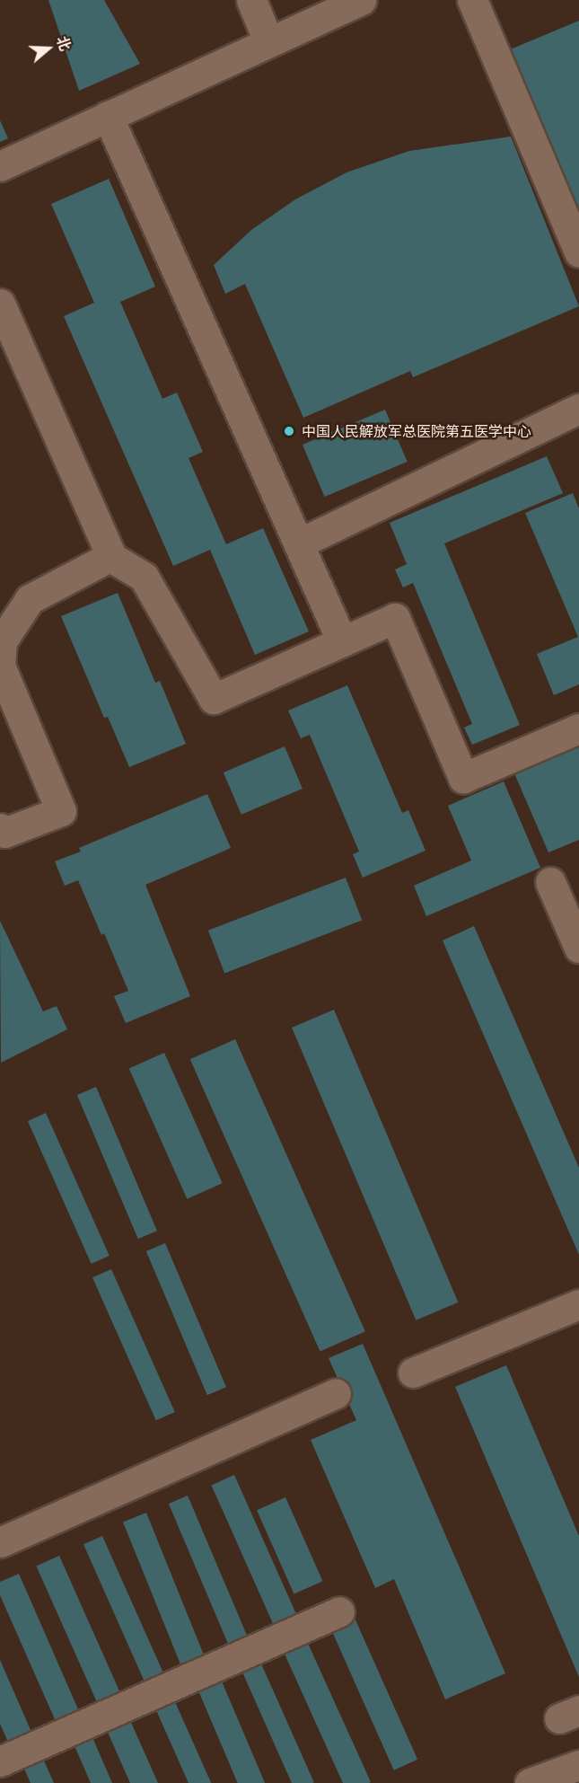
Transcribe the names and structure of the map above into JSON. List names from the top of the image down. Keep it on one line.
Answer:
{"places":["中国人民解放军总医院第五医学中心"],"north":"right"}
